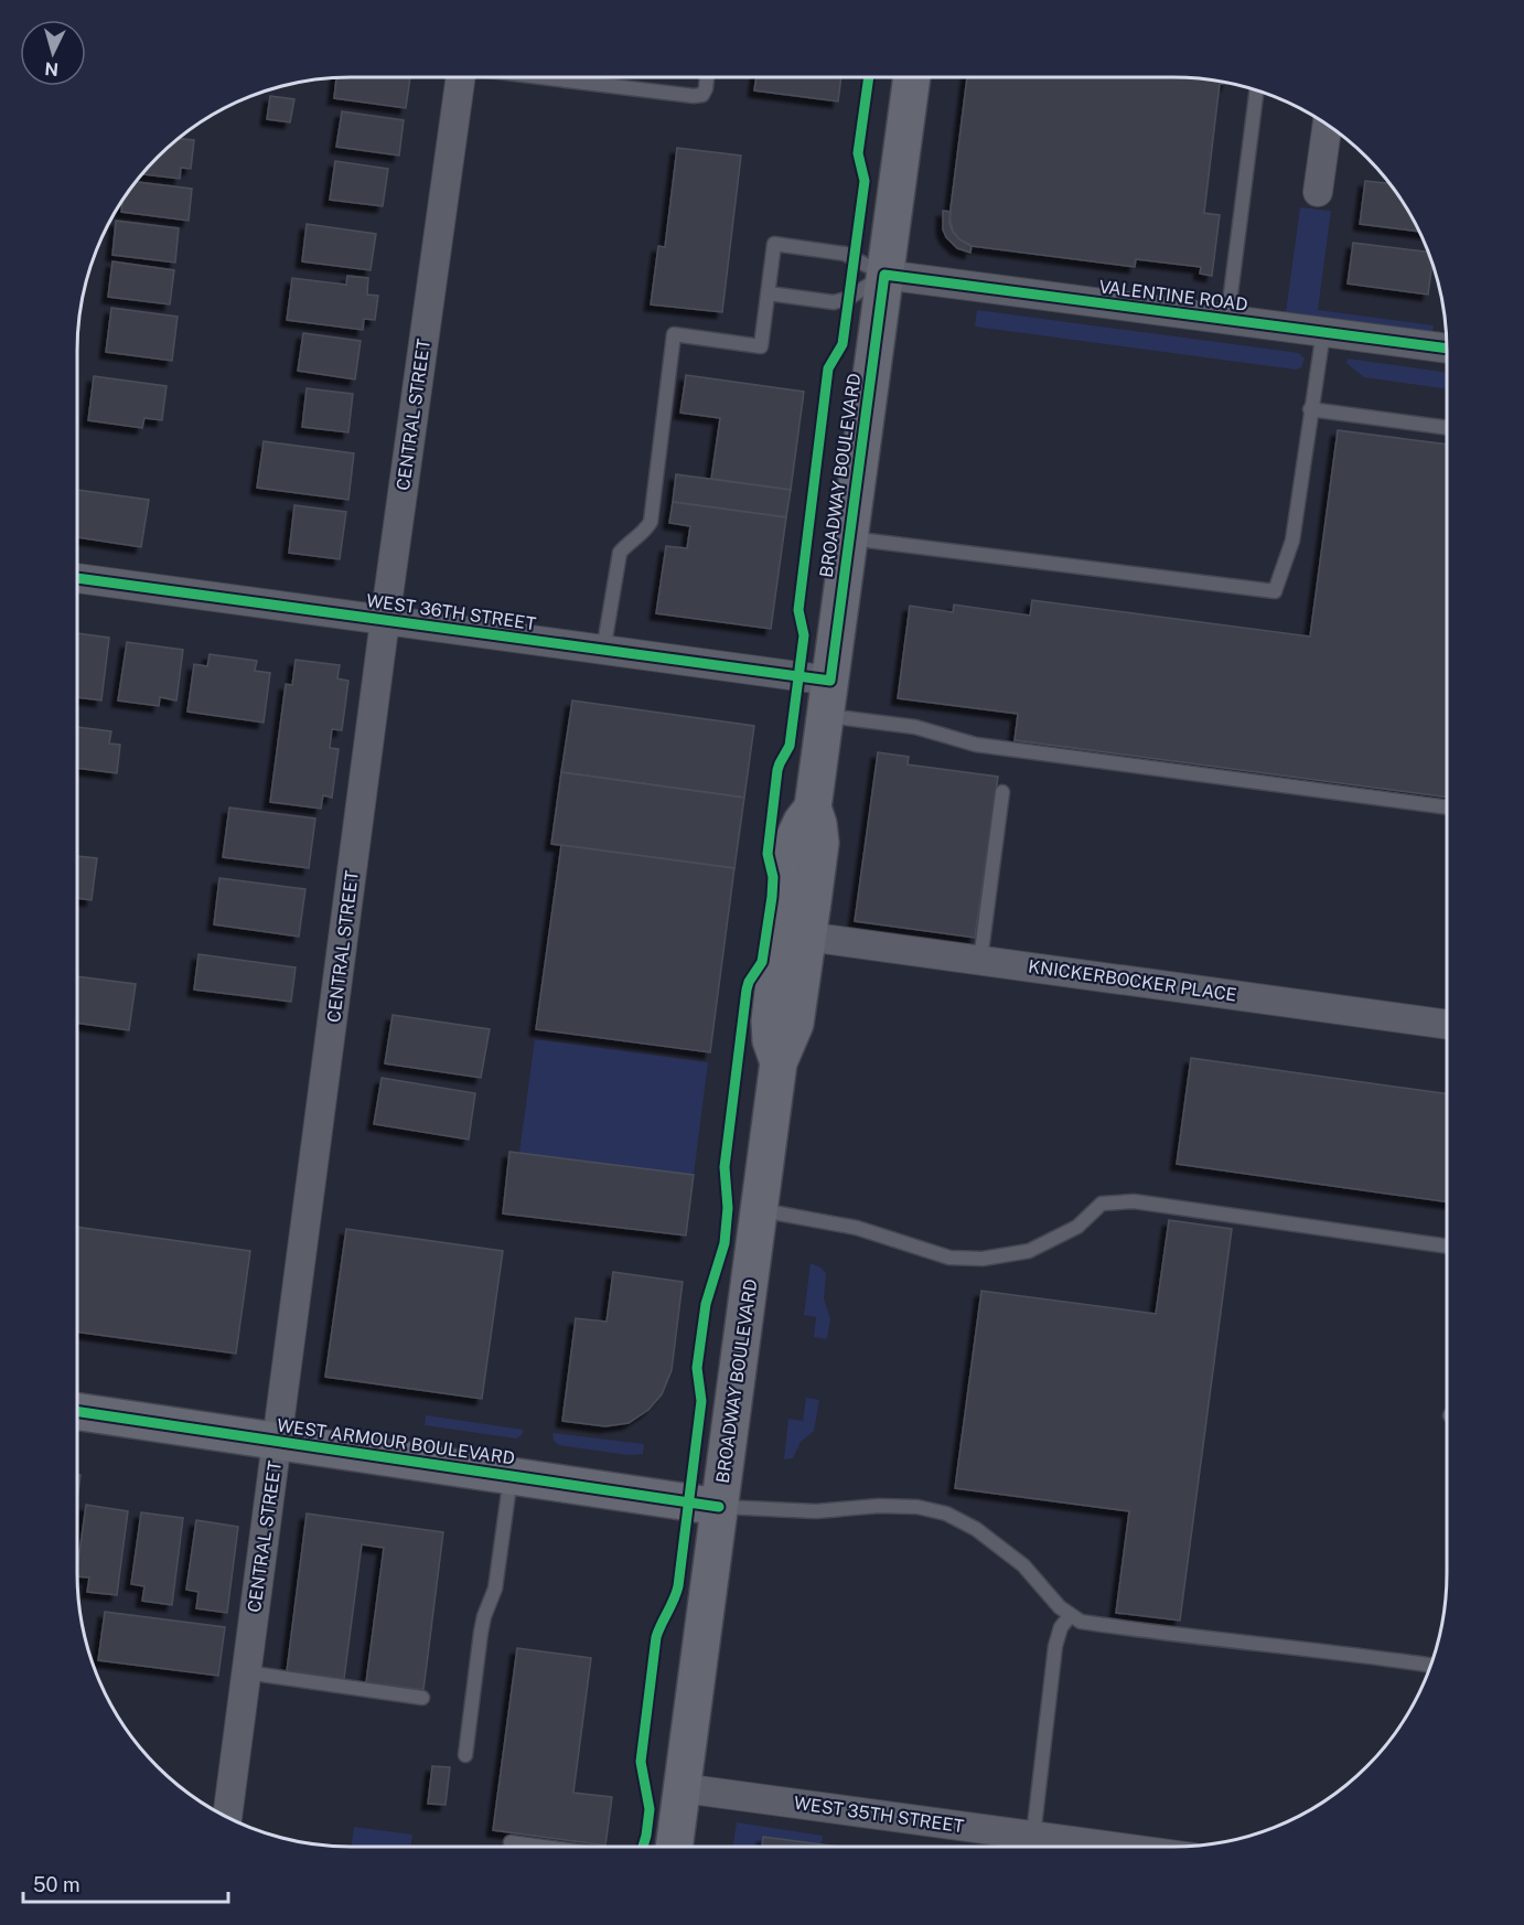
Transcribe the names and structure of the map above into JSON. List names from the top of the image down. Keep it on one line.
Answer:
{"streets":{"main road":["BROADWAY BOULEVARD","WEST ARMOUR BOULEVARD"],"street":["VALENTINE ROAD","CENTRAL STREET","WEST 36TH STREET","KNICKERBOCKER PLACE","WEST 35TH STREET"]},"crossings":[["VALENTINE ROAD","BROADWAY BOULEVARD"],["CENTRAL STREET","WEST 36TH STREET"],["CENTRAL STREET","WEST ARMOUR BOULEVARD"],["BROADWAY BOULEVARD","WEST 36TH STREET"],["BROADWAY BOULEVARD","KNICKERBOCKER PLACE"],["BROADWAY BOULEVARD","WEST ARMOUR BOULEVARD"],["BROADWAY BOULEVARD","WEST 35TH STREET"]],"scale_bar":"50 m","north":"bottom"}
